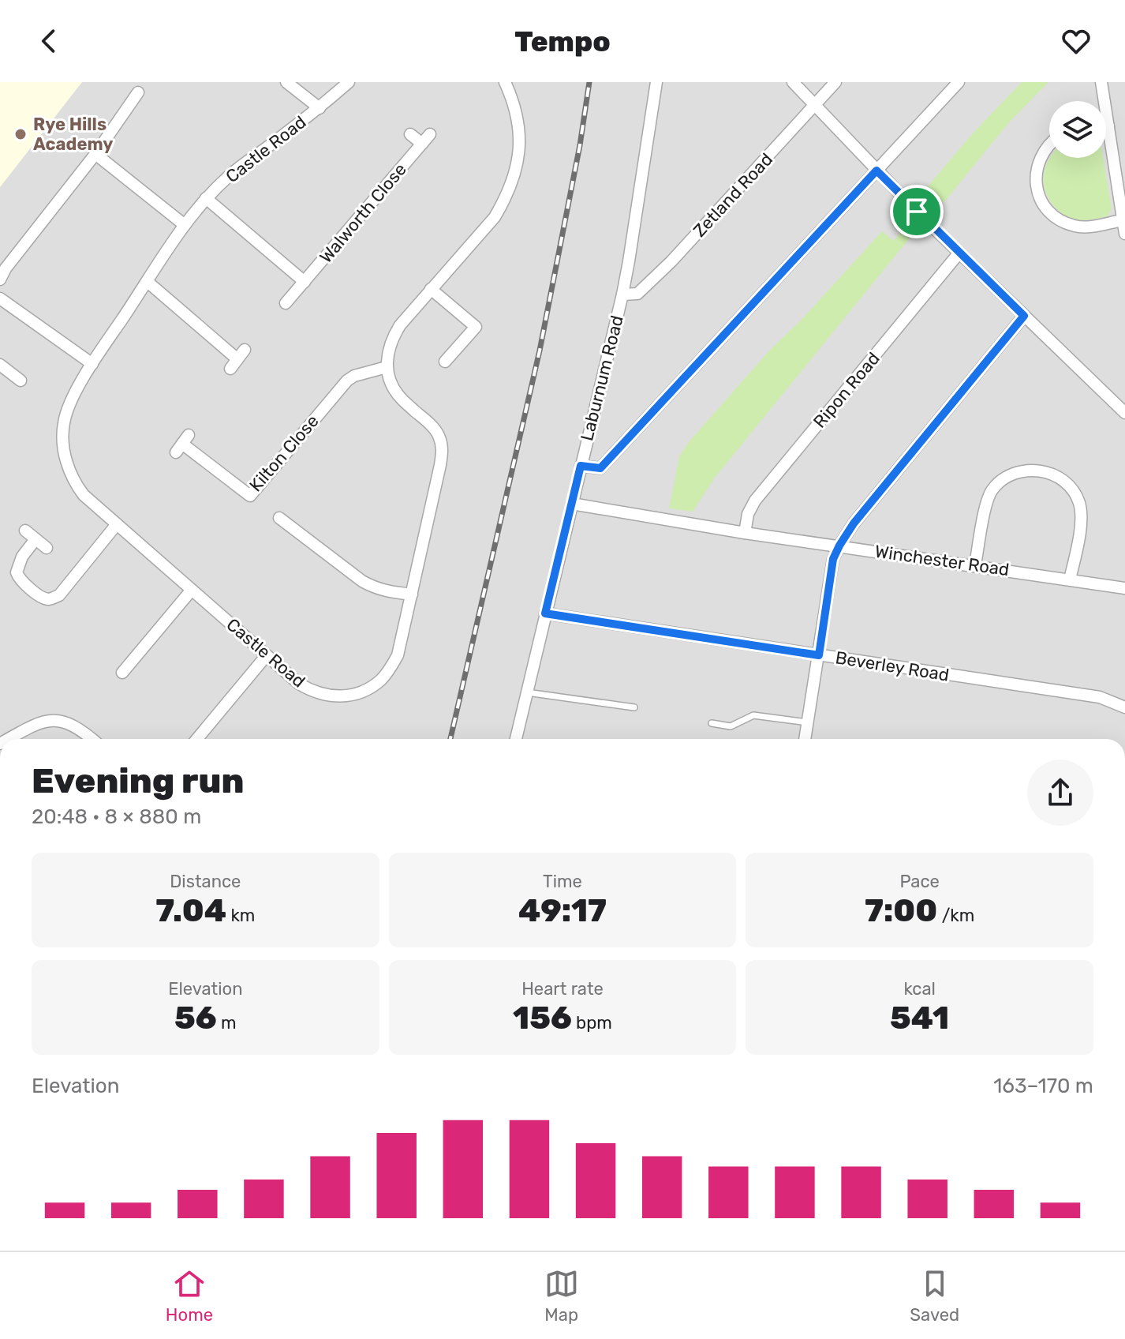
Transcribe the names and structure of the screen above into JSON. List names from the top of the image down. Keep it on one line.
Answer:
{"streets":{"street":["Castle Road","Zetland Road","Walworth Close","Laburnum Road","Ripon Road","Kilton Close","Winchester Road","Beverley Road"]},"crossings":[["Castle Road","Kilton Close"],["Zetland Road","Laburnum Road"],["Laburnum Road","Winchester Road"],["Laburnum Road","Beverley Road"],["Ripon Road","Winchester Road"]],"places":["Rye Hills Academy"],"page":{"header":"Tempo","heading":["Evening run","20:48 · 8 × 880 m"],"stats":[["Distance","7.04 km"],["Time","49:17"],["Pace","7:00 /km"],["Elevation","56 m"],["Heart rate","156 bpm"],["kcal","541"]],"chart":["Elevation","163–170 m"],"tabs":["Home","Map","Saved"]}}
